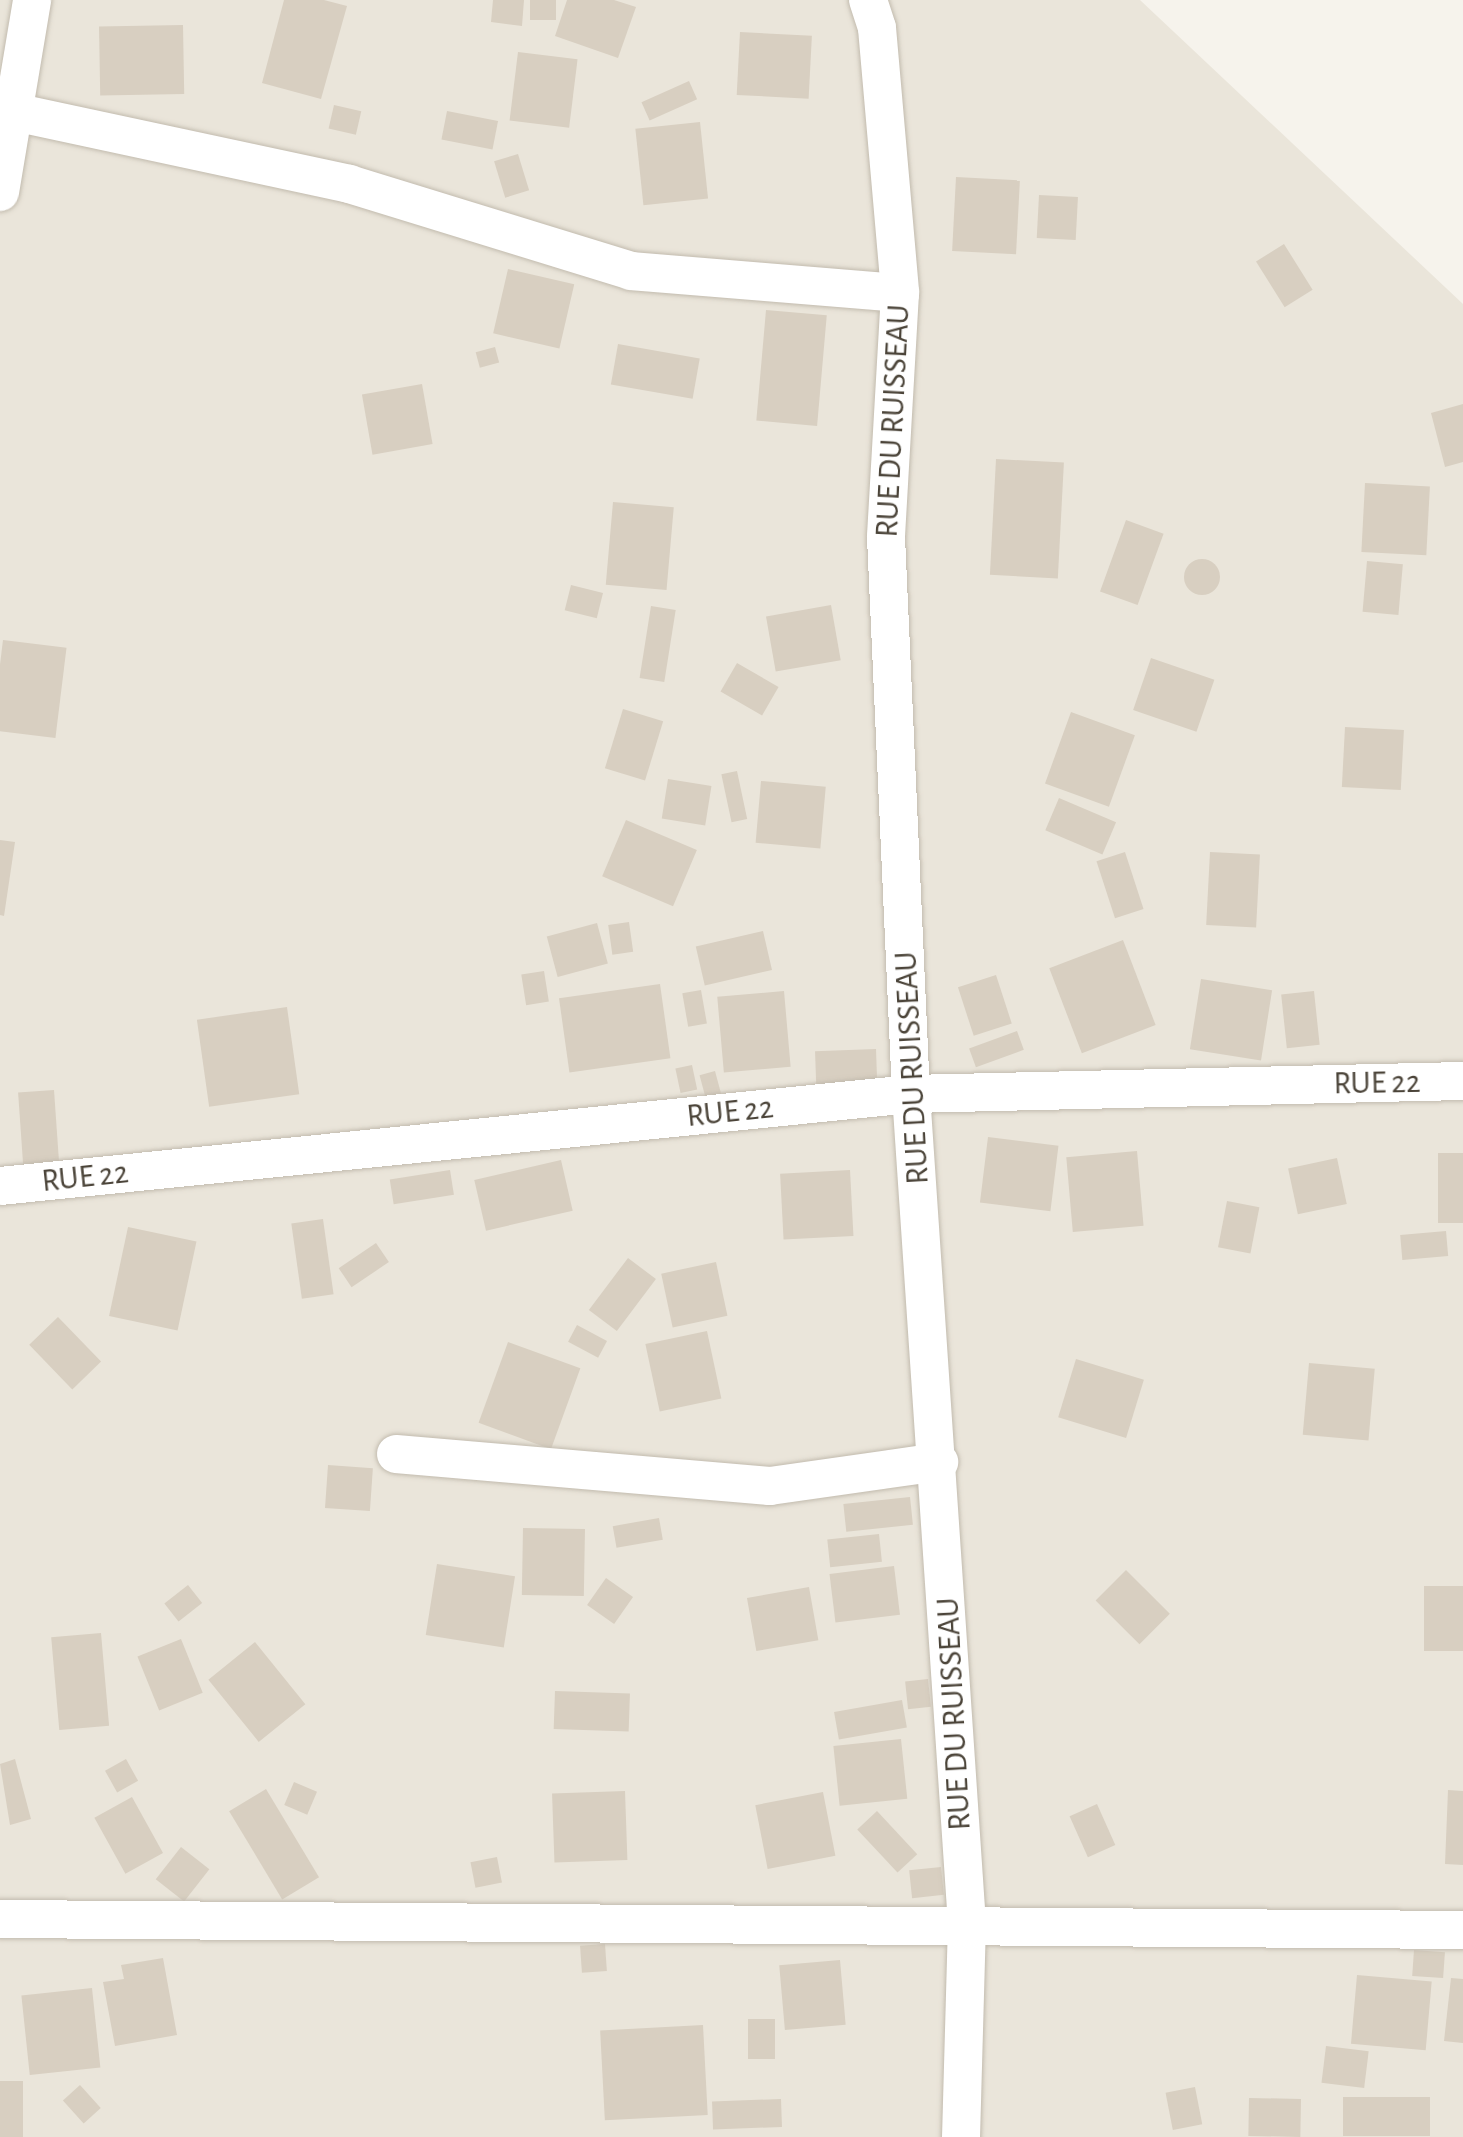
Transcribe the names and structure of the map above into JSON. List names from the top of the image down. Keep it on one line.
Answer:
{"streets":{"street":["RUE DU RUISSEAU","RUE 22"]},"crossings":[["RUE DU RUISSEAU","RUE 22"]]}
